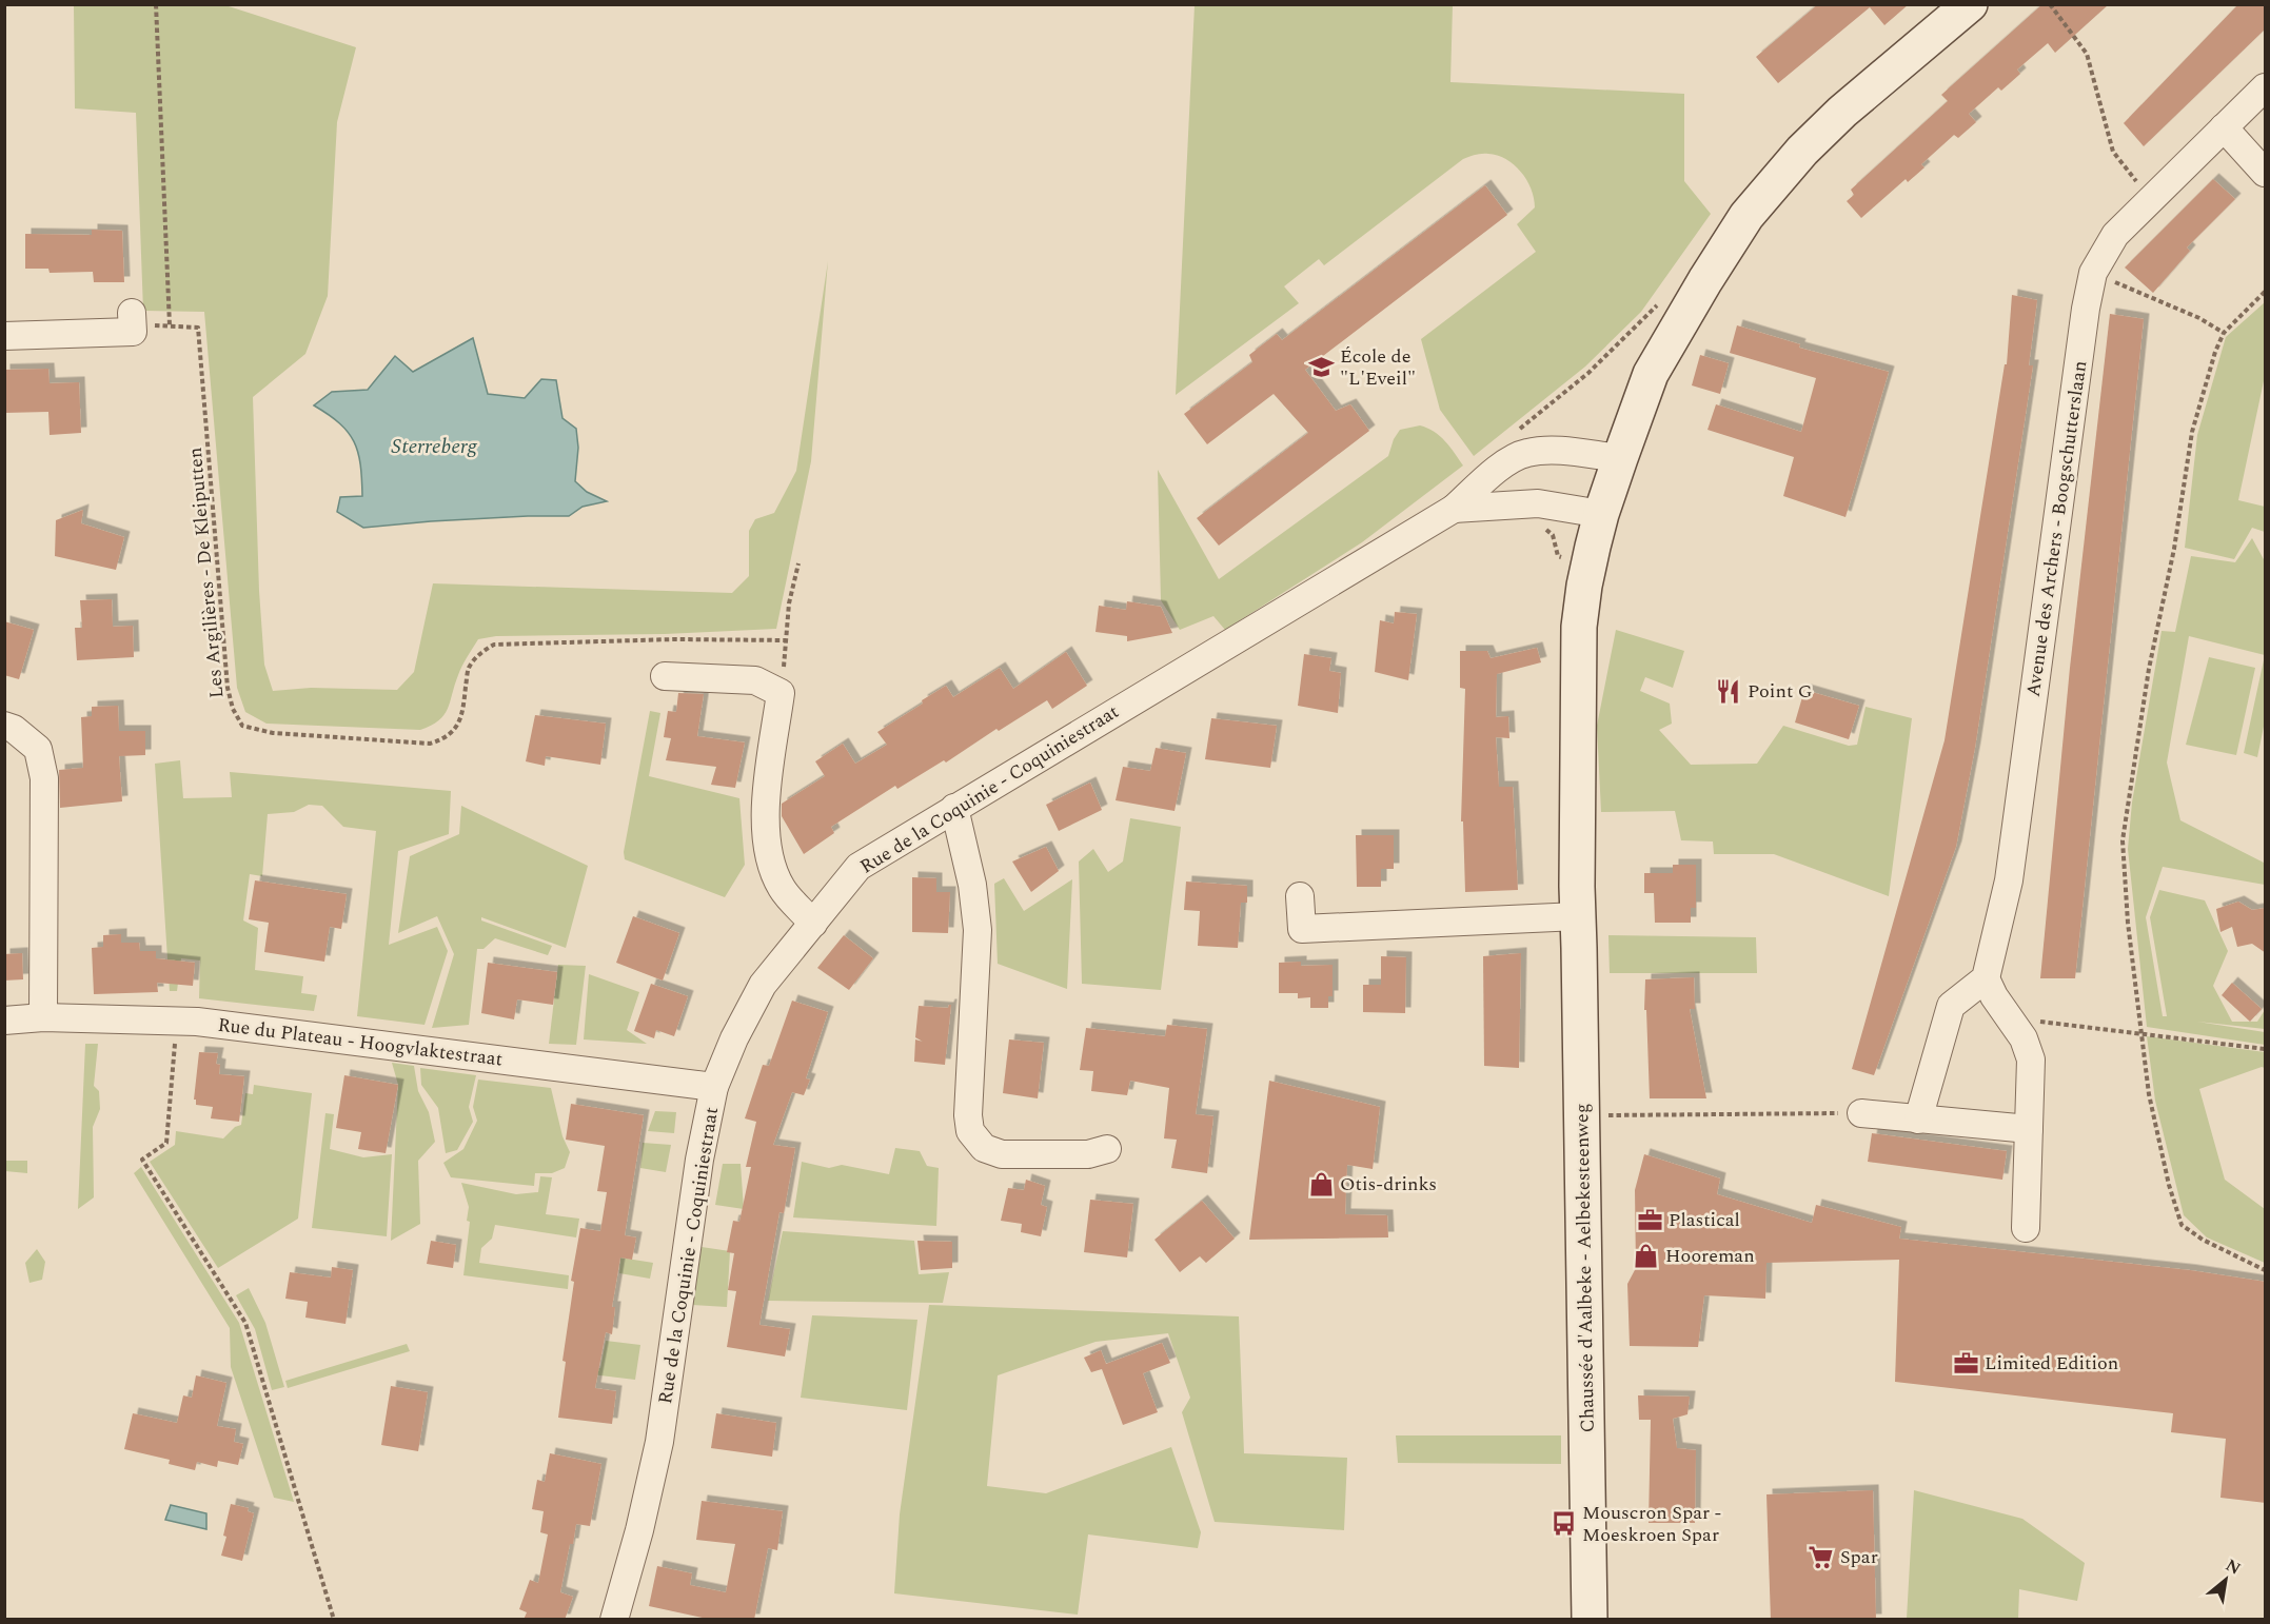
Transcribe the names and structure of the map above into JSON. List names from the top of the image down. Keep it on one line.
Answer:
{"streets":{"main road":["Chaussée d'Aalbeke - Aelbekesteenweg"],"street":["Avenue des Archers - Boogschutterslaan","Rue de la Coquinie - Coquiniestraat","Rue du Plateau - Hoogvlaktestraat"],"path":["Les Argilières - De Kleiputten"]},"crossings":[["Rue de la Coquinie - Coquiniestraat","Rue du Plateau - Hoogvlaktestraat"],["Rue de la Coquinie - Coquiniestraat","Chaussée d'Aalbeke - Aelbekesteenweg"]],"water":["Sterreberg"],"places":{"school or university":["École de \"L'Eveil\""],"restaurant":["Point G"],"shop":["Otis-drinks","Hooreman"],"office":["Plastical","Limited Edition"],"bus stop":["Mouscron Spar - Moeskroen Spar"],"supermarket":["Spar"]},"north":"top right"}
